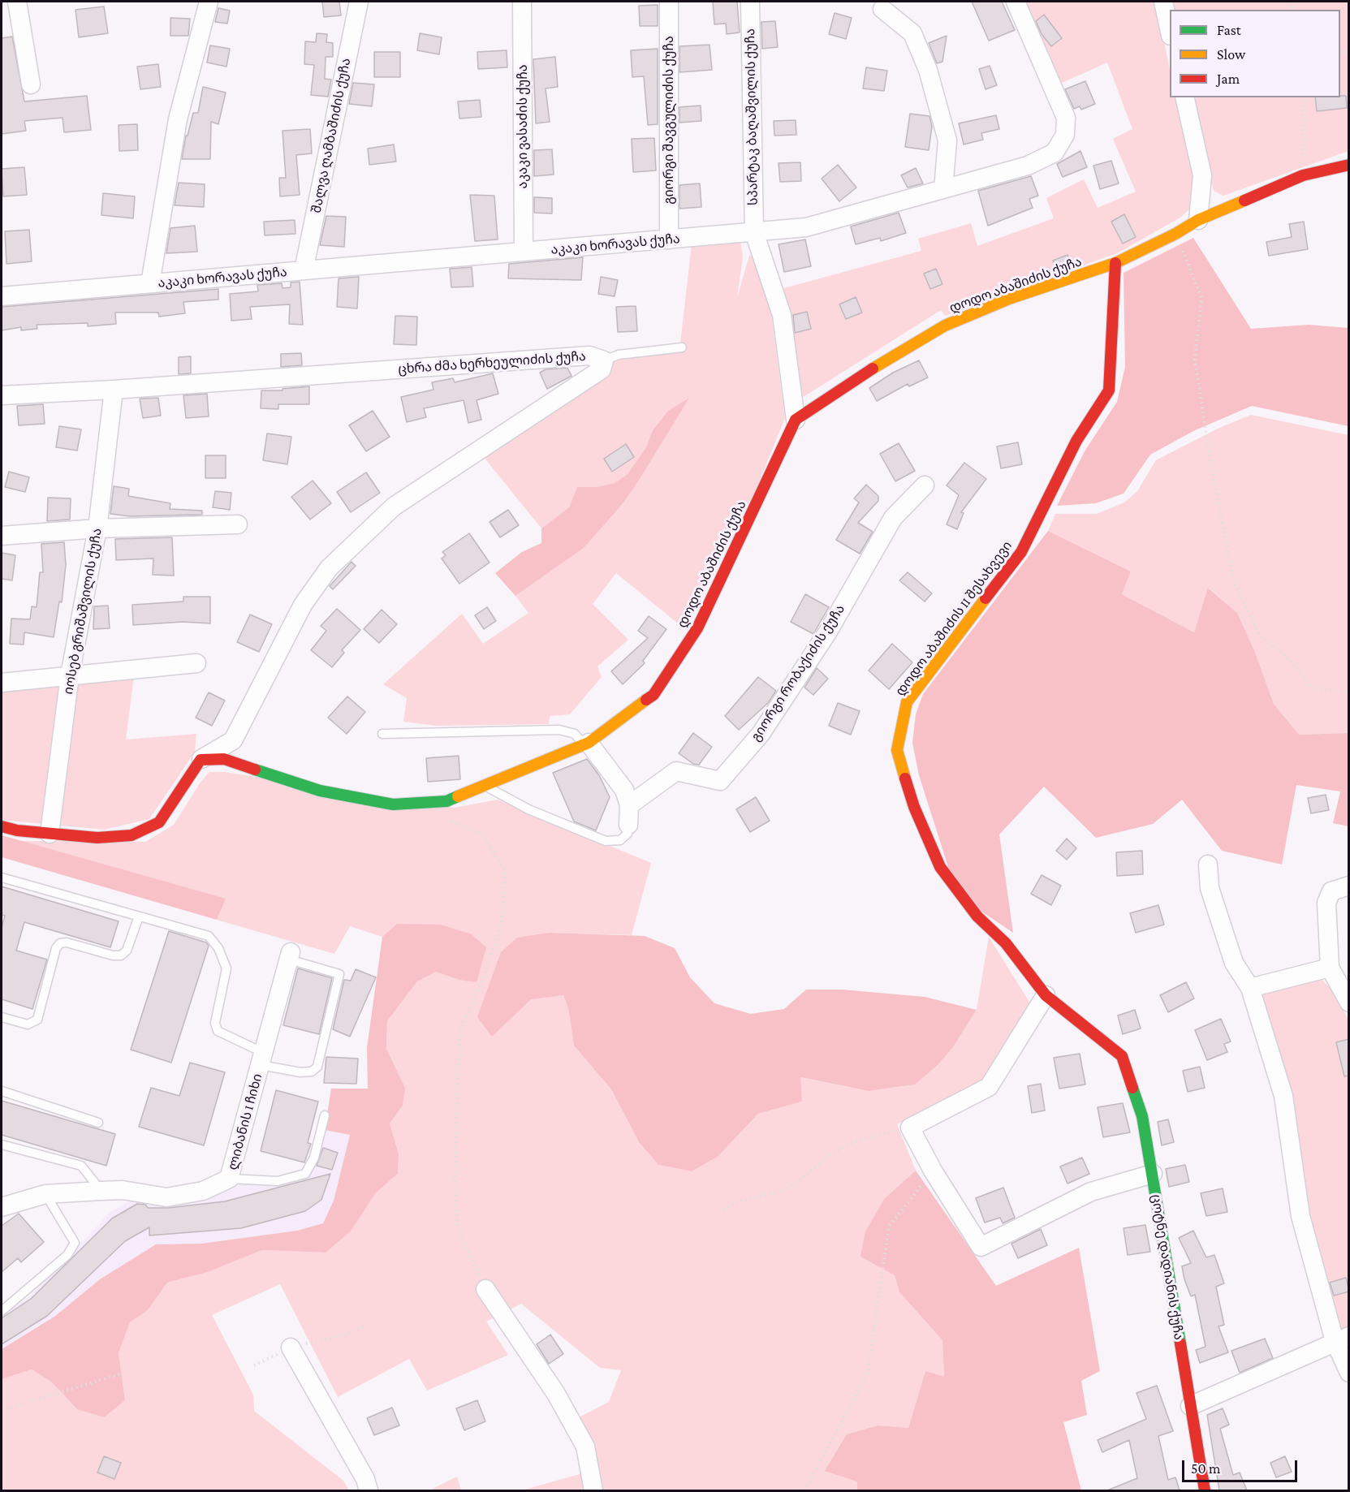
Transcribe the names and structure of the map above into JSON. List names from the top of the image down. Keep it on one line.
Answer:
{"streets":{"street":["სპარტაკ ბაღაშვილის ქუჩა","გიორგი შავგულიძის ქუჩა","აკაკი ვასაძის ქუჩა","შალვა ღამბაშიძის ქუჩა","აკაკი ხორავას ქუჩა","დოდო აბაშიძის ქუჩა","ცხრა ძმა ხერხეულიძის ქუჩა","იოსებ გრიშაშვილის ქუჩა","დოდო აბაშიძის II შესახვევი","გიორგი რობაქიძის ქუჩა","ლიბანის I ჩიხი","ცოტნე დადიანის ქუჩა"]},"crossings":[["სპარტაკ ბაღაშვილის ქუჩა","აკაკი ხორავას ქუჩა"],["სპარტაკ ბაღაშვილის ქუჩა","დოდო აბაშიძის ქუჩა"],["გიორგი შავგულიძის ქუჩა","აკაკი ხორავას ქუჩა"],["აკაკი ვასაძის ქუჩა","აკაკი ხორავას ქუჩა"],["შალვა ღამბაშიძის ქუჩა","აკაკი ხორავას ქუჩა"],["დოდო აბაშიძის ქუჩა","ცხრა ძმა ხერხეულიძის ქუჩა"],["დოდო აბაშიძის ქუჩა","დოდო აბაშიძის II შესახვევი"],["ცხრა ძმა ხერხეულიძის ქუჩა","იოსებ გრიშაშვილის ქუჩა"],["დოდო აბაშიძის II შესახვევი","ცოტნე დადიანის ქუჩა"]],"legend":["Fast","Slow","Jam"],"scale_bar":"50 m"}
